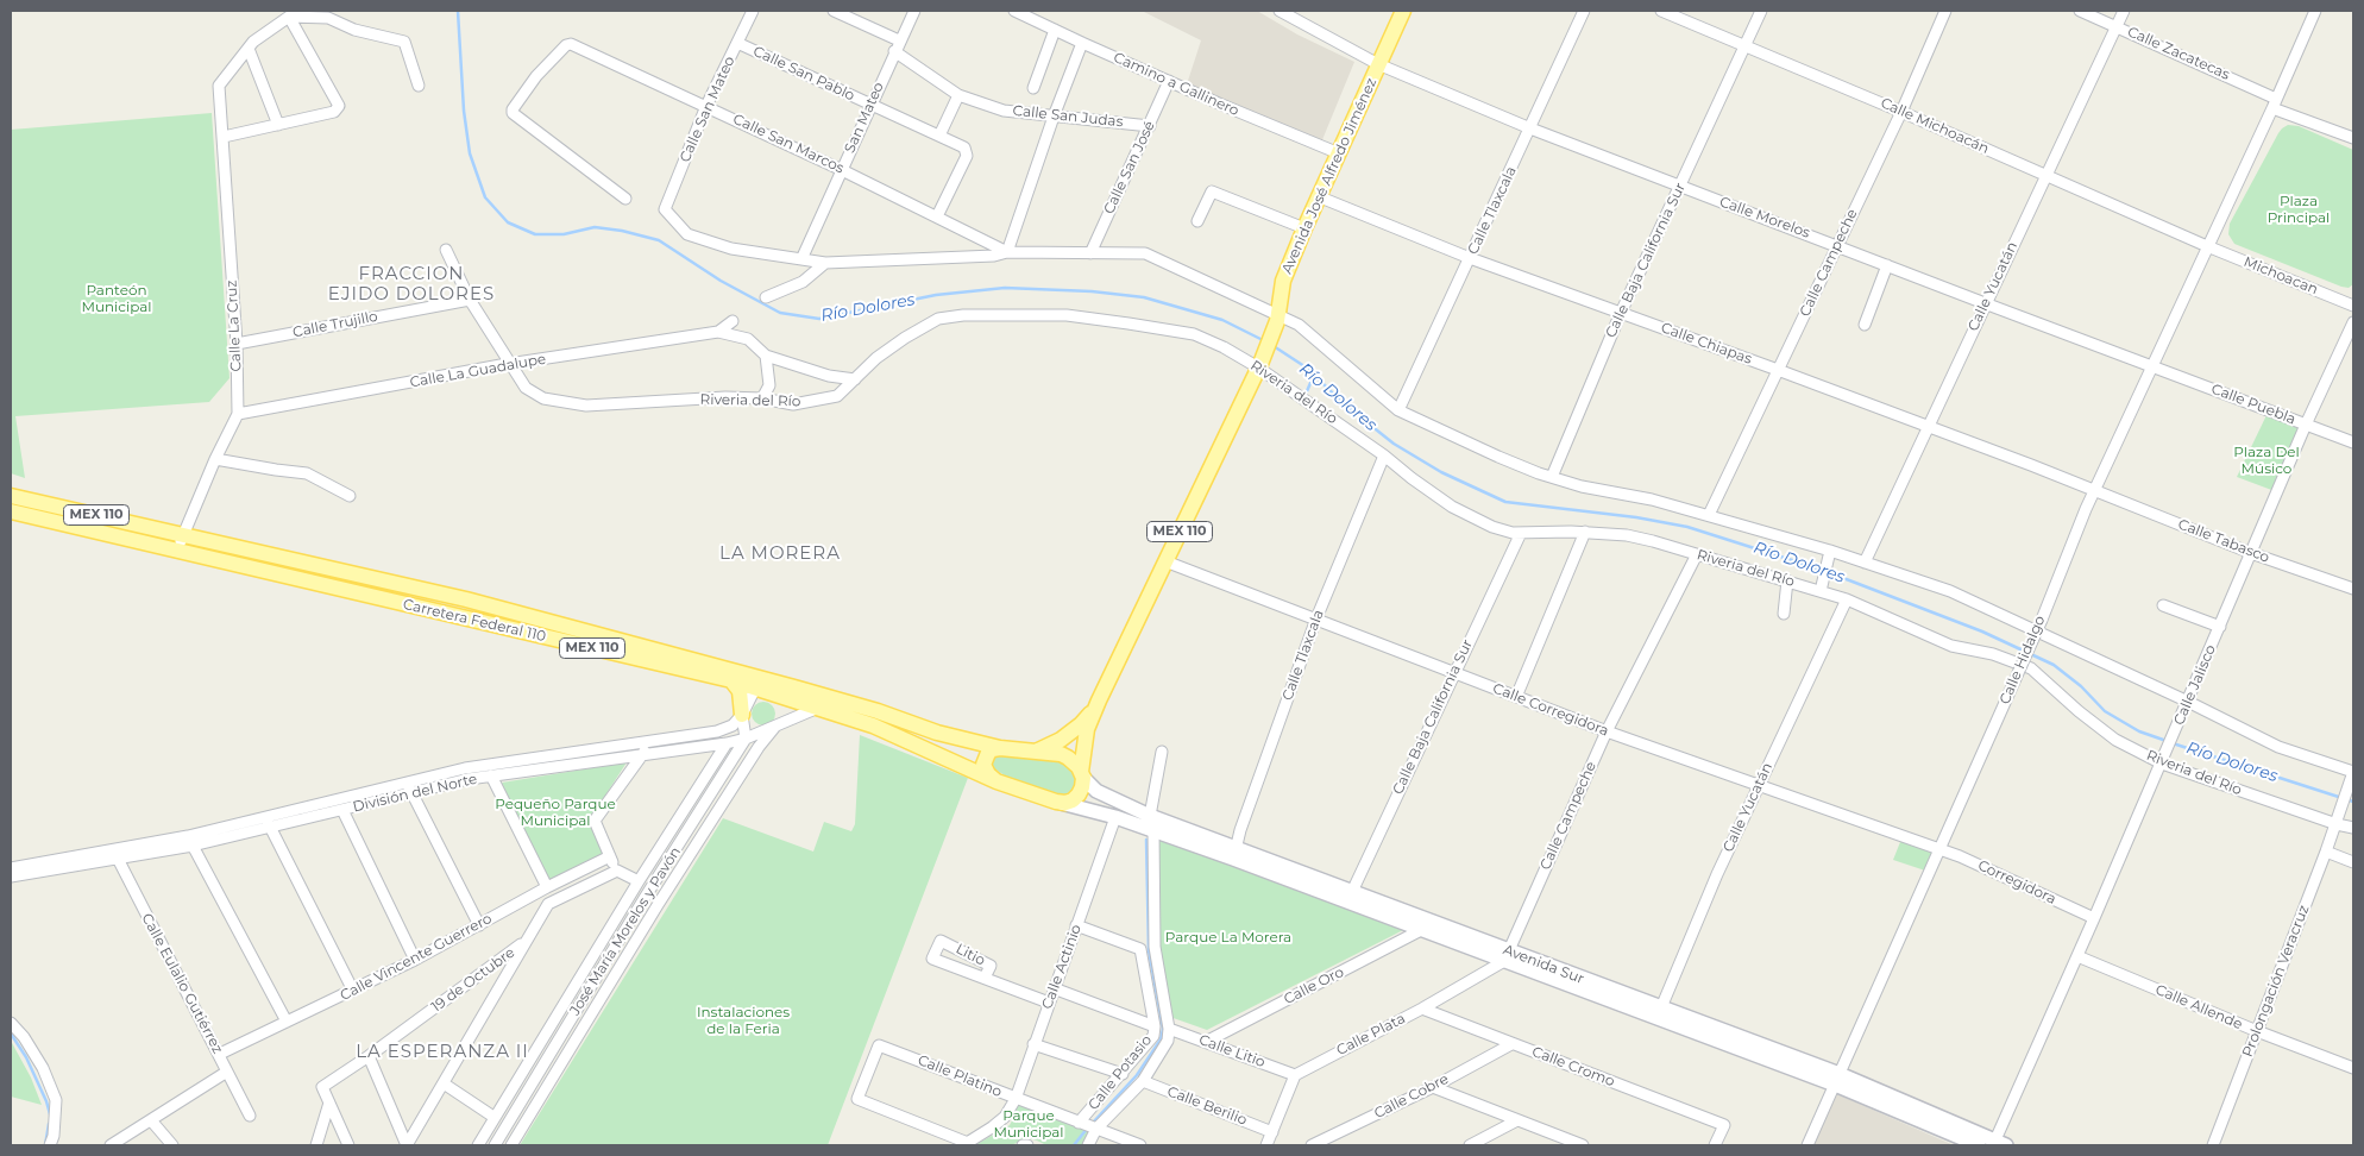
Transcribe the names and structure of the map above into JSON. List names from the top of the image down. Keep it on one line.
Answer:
{"streets":{"main road":["Avenida José Alfredo Jiménez","MEX 110","Carretera Federal 110","Avenida Sur"],"street":["Calle Zacatecas","Calle San Pablo","Camino a Gallinero","Calle San Mateo","Calle San Judas","San Mateo","Calle Michoacán","Calle San Marcos","Calle San José","Calle Tlaxcala","Calle Morelos","Calle Baja California Sur","Calle Campeche","Michoacan","Calle Yucatán","Calle Trujillo","Calle La Cruz","Calle Chiapas","Calle La Guadalupe","Riveria del Río","Calle Puebla","Calle Tabasco","Calle Hidalgo","Calle Jalisco","Calle Corregidora","División del Norte","Corregidora","José María Morelos y Pavón","Litio","Calle Vincente Guerrero","Calle Actinio","19 de Octubre","Prolongación Veracruz","Calle Eulalio Gutiérrez","Calle Oro","Calle Allende","Calle Plata","Calle Litio","Calle Cromo","Calle Potasio","Calle Platino","Calle Cobre","Calle Berilio"]},"crossings":[["Calle Zacatecas","Calle Yucatán"],["Calle Zacatecas","Calle Hidalgo"],["Calle San Pablo","Calle San Mateo"],["Calle San Pablo","San Mateo"],["Calle San Pablo","Calle San Marcos"],["Camino a Gallinero","Calle San José"],["Camino a Gallinero","Avenida José Alfredo Jiménez"],["Calle San Mateo","San Mateo"],["Calle San Mateo","Calle San Marcos"],["Calle San Judas","San Mateo"],["Calle San Judas","Calle San José"],["San Mateo","Calle San Marcos"],["Calle Michoacán","Calle Baja California Sur"],["Calle Michoacán","Calle Campeche"],["Calle Michoacán","Michoacan"],["Calle Michoacán","Calle Yucatán"],["Calle Michoacán","Calle Hidalgo"],["Avenida José Alfredo Jiménez","Calle Morelos"],["Avenida José Alfredo Jiménez","Calle Chiapas"],["Avenida José Alfredo Jiménez","Riveria del Río"],["Avenida José Alfredo Jiménez","MEX 110"],["Avenida José Alfredo Jiménez","Calle Corregidora"],["Calle Tlaxcala","Calle Morelos"],["Calle Tlaxcala","Calle Chiapas"],["Calle Tlaxcala","Riveria del Río"],["Calle Tlaxcala","Calle Corregidora"],["Calle Tlaxcala","Avenida Sur"],["Calle Morelos","Calle Baja California Sur"],["Calle Morelos","Calle Campeche"],["Calle Morelos","Calle Yucatán"],["Calle Morelos","Calle Puebla"],["Calle Morelos","Calle Hidalgo"],["Calle Baja California Sur","Calle Chiapas"],["Calle Baja California Sur","Riveria del Río"],["Calle Baja California Sur","Calle Corregidora"],["Calle Baja California Sur","Avenida Sur"],["Calle Campeche","Calle Chiapas"],["Calle Campeche","Riveria del Río"],["Calle Campeche","Calle Corregidora"],["Calle Campeche","Avenida Sur"],["Calle Campeche","Calle Plata"],["Michoacan","Calle Hidalgo"],["Calle Yucatán","Calle Chiapas"],["Calle Yucatán","Riveria del Río"],["Calle Yucatán","Calle Corregidora"],["Calle Yucatán","Avenida Sur"],["Calle Trujillo","Calle La Cruz"],["Calle Trujillo","Riveria del Río"],["Calle La Cruz","Calle La Guadalupe"],["Calle La Cruz","Carretera Federal 110"],["Calle Chiapas","Calle Tabasco"],["Calle Chiapas","Calle Hidalgo"],["Calle La Guadalupe","Riveria del Río"],["Riveria del Río","Calle Jalisco"],["Riveria del Río","Prolongación Veracruz"],["Calle Puebla","Calle Hidalgo"],["Calle Puebla","Calle Jalisco"],["MEX 110","Carretera Federal 110"],["MEX 110","Avenida Sur"],["Calle Tabasco","Calle Hidalgo"],["Calle Tabasco","Calle Jalisco"],["Carretera Federal 110","División del Norte"],["Calle Hidalgo","Calle Corregidora"],["Calle Hidalgo","Corregidora"],["Calle Hidalgo","Avenida Sur"],["Calle Jalisco","Corregidora"],["Calle Jalisco","Avenida Sur"],["Calle Jalisco","Calle Allende"],["Calle Corregidora","Corregidora"],["División del Norte","José María Morelos y Pavón"],["División del Norte","Calle Eulalio Gutiérrez"],["Litio","Calle Actinio"],["Calle Vincente Guerrero","Calle Eulalio Gutiérrez"],["Avenida Sur","Calle Actinio"],["Avenida Sur","Calle Oro"],["Avenida Sur","Calle Plata"],["Calle Actinio","Calle Potasio"],["Calle Actinio","Calle Platino"],["Prolongación Veracruz","Calle Allende"],["Calle Oro","Calle Litio"],["Calle Plata","Calle Litio"],["Calle Plata","Calle Cromo"],["Calle Cromo","Calle Cobre"],["Calle Potasio","Calle Platino"]],"districts":["FRACCION EJIDO DOLORES","LA MORERA","LA ESPERANZA II"],"water":["Río Dolores"],"parks":["Plaza Principal","Panteón Municipal","Plaza Del Músico","Pequeño Parque Municipal","Parque La Morera","Instalaciones de la Feria","Parque Municipal"]}
